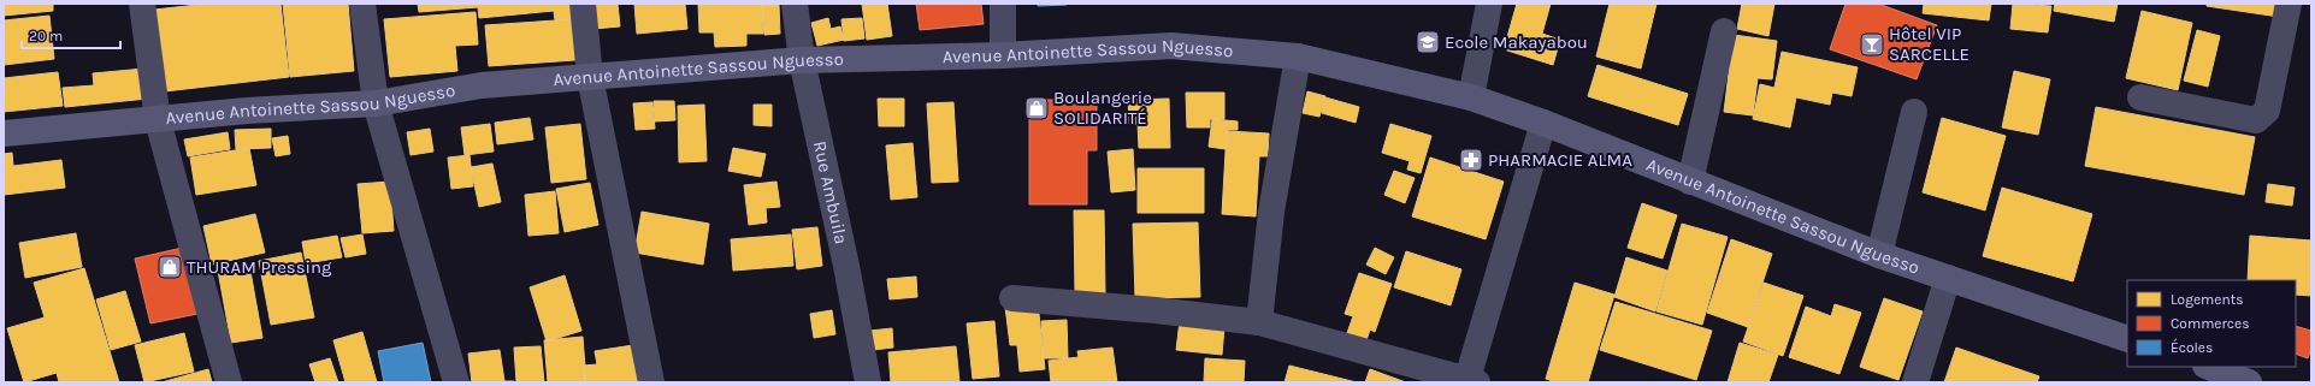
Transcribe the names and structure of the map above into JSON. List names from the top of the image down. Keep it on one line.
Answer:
{"streets":{"street":["Avenue Antoinette Sassou Nguesso","Rue Ambuila"]},"crossings":[["Avenue Antoinette Sassou Nguesso","Rue Ambuila"]],"places":{"school or university":["Ecole Makayabou"],"bar":["Hôtel VIP SARCELLE"],"shop":["Boulangerie SOLIDARITÉ","THURAM Pressing"],"pharmacy":["PHARMACIE ALMA"]},"legend":["Logements","Commerces","Écoles"],"scale_bar":"20 m"}
